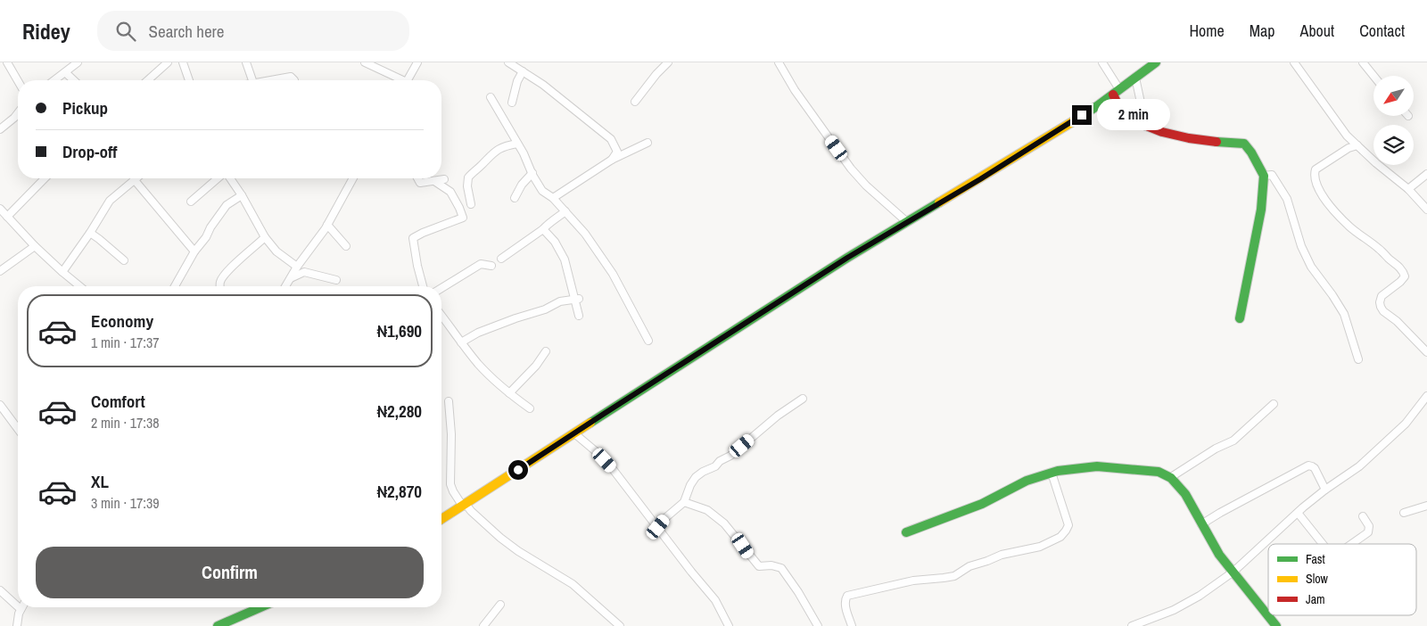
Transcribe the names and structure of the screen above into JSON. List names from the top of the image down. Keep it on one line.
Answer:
{"legend":["Fast","Slow","Jam"],"north":"bottom left","page":{"header":"Ridey","search":"Search here","nav":["Home","Map","About","Contact"],"banner":["Pickup","Drop-off"],"bubble":"2 min","list":[{"name":"Economy","note":"1 min · 17:37","value":"₦1,690"},{"name":"Comfort","note":"2 min · 17:38","value":"₦2,280"},{"name":"XL","note":"3 min · 17:39","value":"₦2,870"}],"buttons":"Confirm"}}
